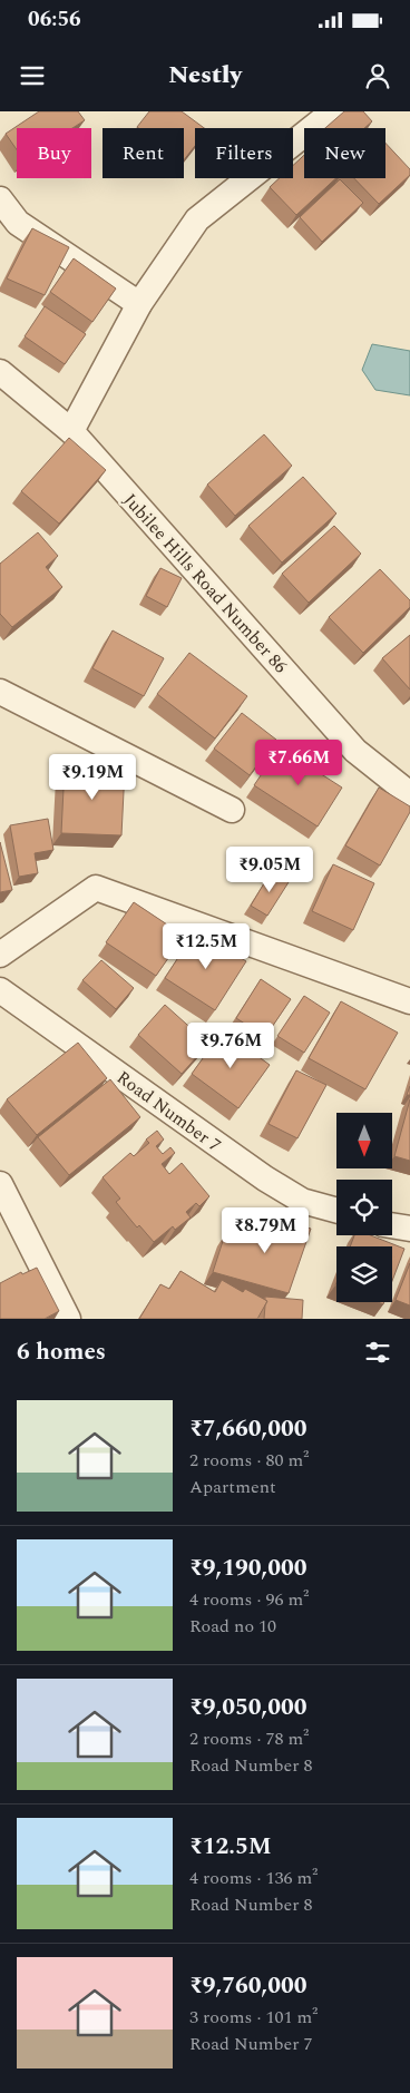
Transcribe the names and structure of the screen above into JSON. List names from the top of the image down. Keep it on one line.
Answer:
{"streets":{"street":["Jubilee Hills Road Number 86","Road Number 7"]},"north":"bottom","page":{"status":"06:56","header":"Nestly","chip":["Buy","Rent","Filters","New"],"price":["₹7.66M","₹9.19M","₹9.05M","₹12.5M","₹9.76M","₹8.79M"],"heading":"6 homes","list":[{"name":"₹7,660,000","note":"2 rooms · 80 m² · Apartment"},{"name":"₹9,190,000","note":"4 rooms · 96 m² · Road no 10"},{"name":"₹9,050,000","note":"2 rooms · 78 m² · Road Number 8"},{"name":"₹12.5M","note":"4 rooms · 136 m² · Road Number 8"},{"name":"₹9,760,000","note":"3 rooms · 101 m² · Road Number 7"}]}}
